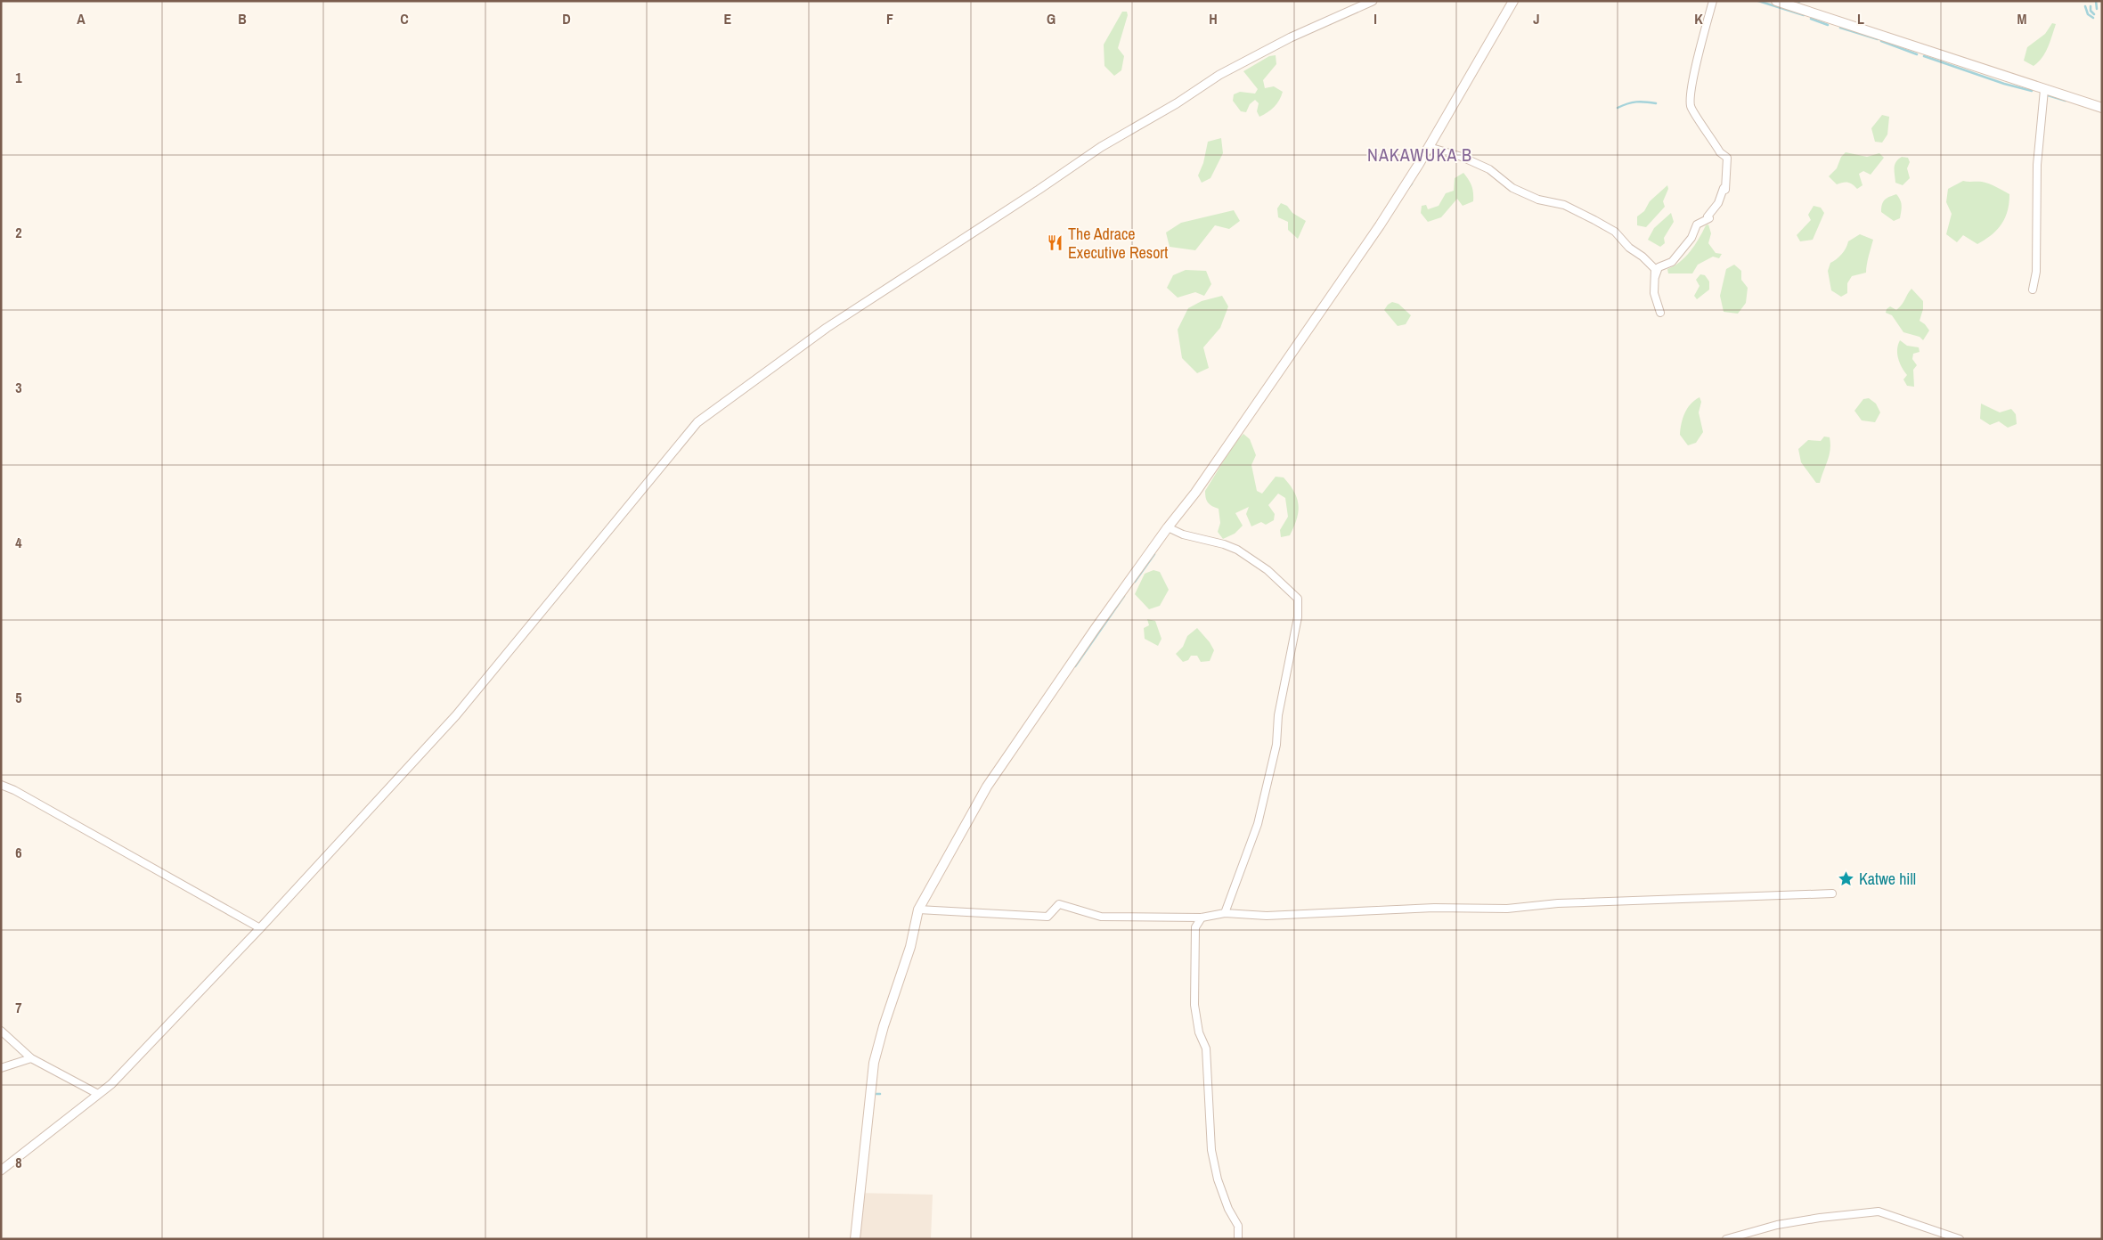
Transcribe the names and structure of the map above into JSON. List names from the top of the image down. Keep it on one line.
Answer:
{"districts":["NAKAWUKA B"],"places":{"restaurant":["The Adrace Executive Resort"],"place":["Katwe hill"]},"grid":{"columns":["A","B","C","D","E","F","G","H","I","J","K","L","M"],"rows":["1","2","3","4","5","6","7","8"]}}
